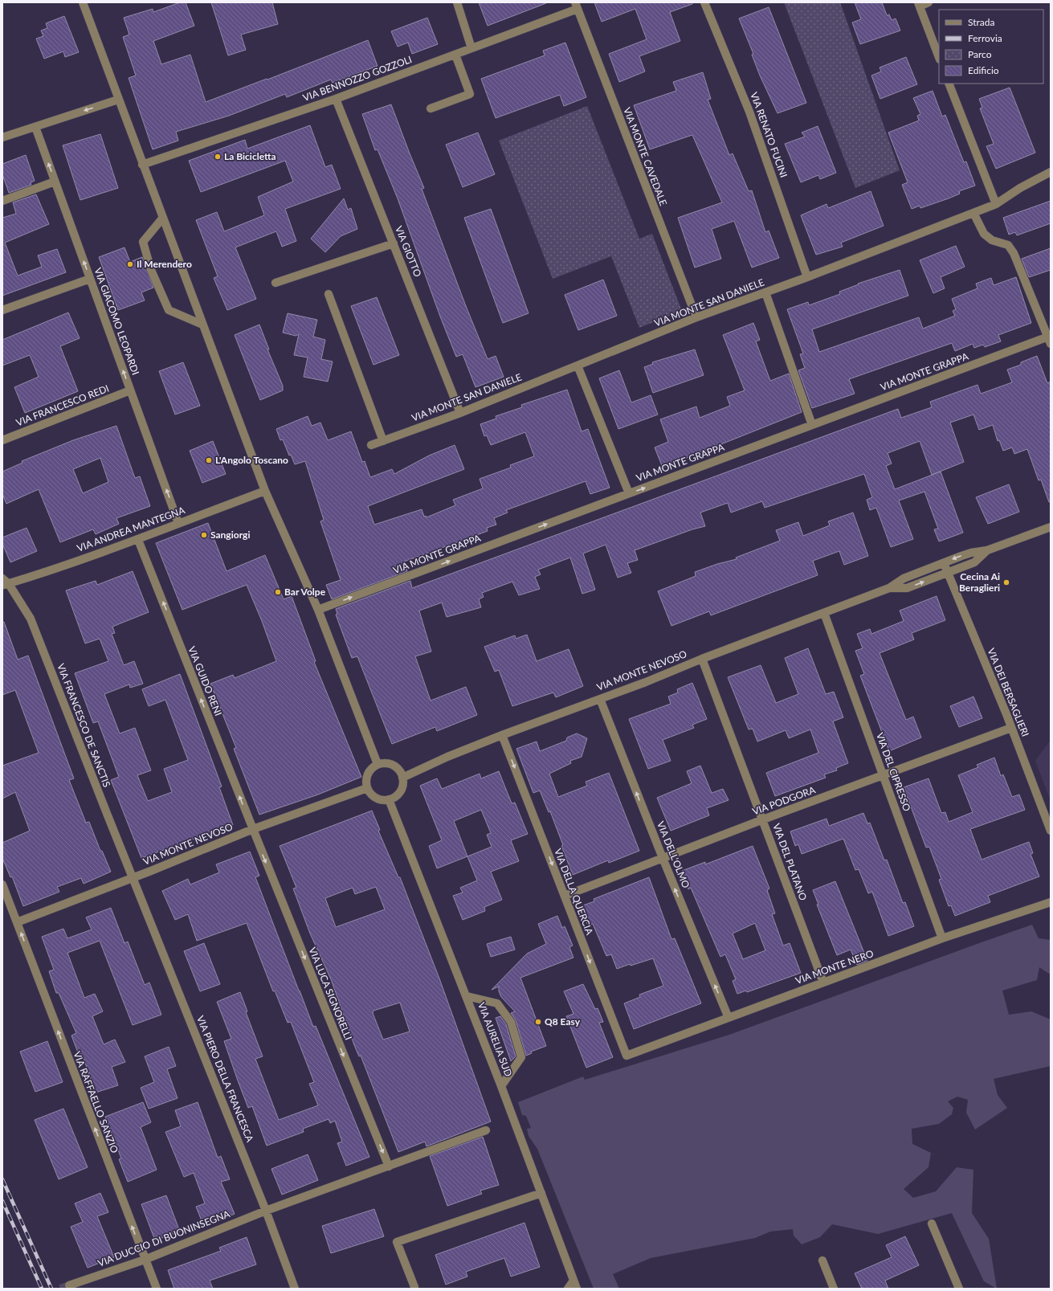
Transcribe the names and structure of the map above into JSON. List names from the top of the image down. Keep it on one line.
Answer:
{"streets":{"street":["VIA BENNOZZO GOZZOLI","VIA RENATO FUCINI","VIA MONTE CAVEDALE","VIA GIOTTO","VIA MONTE SAN DANIELE","VIA GIACOMO LEOPARDI","VIA MONTE GRAPPA","VIA FRANCESCO REDI","VIA ANDREA MANTEGNA","VIA MONTE NEVOSO","VIA GUIDO RENI","VIA DEI BERSAGLIERI","VIA FRANCESCO DE SANCTIS","VIA DEL CIPRESSO","VIA PODGORA","VIA DELL'OLMO","VIA DEL PLATANO","VIA DELLA QUERCIA","VIA MONTE NERO","VIA LUCA SIGNORELLI","VIA AURELIA SUD","VIA PIERO DELLA FRANCESCA","VIA RAFFAELLO SANZIO","VIA DUCCIO DI BUONINSEGNA"]},"crossings":[["VIA BENNOZZO GOZZOLI","VIA MONTE CAVEDALE"],["VIA BENNOZZO GOZZOLI","VIA GIOTTO"],["VIA RENATO FUCINI","VIA MONTE SAN DANIELE"],["VIA MONTE CAVEDALE","VIA MONTE SAN DANIELE"],["VIA GIOTTO","VIA MONTE SAN DANIELE"],["VIA GIACOMO LEOPARDI","VIA FRANCESCO REDI"],["VIA GIACOMO LEOPARDI","VIA ANDREA MANTEGNA"],["VIA ANDREA MANTEGNA","VIA GUIDO RENI"],["VIA ANDREA MANTEGNA","VIA FRANCESCO DE SANCTIS"],["VIA MONTE NEVOSO","VIA GUIDO RENI"],["VIA MONTE NEVOSO","VIA DEI BERSAGLIERI"],["VIA MONTE NEVOSO","VIA FRANCESCO DE SANCTIS"],["VIA MONTE NEVOSO","VIA DEL CIPRESSO"],["VIA MONTE NEVOSO","VIA DELL'OLMO"],["VIA MONTE NEVOSO","VIA DEL PLATANO"],["VIA MONTE NEVOSO","VIA DELLA QUERCIA"],["VIA MONTE NEVOSO","VIA LUCA SIGNORELLI"],["VIA MONTE NEVOSO","VIA AURELIA SUD"],["VIA MONTE NEVOSO","VIA PIERO DELLA FRANCESCA"],["VIA MONTE NEVOSO","VIA RAFFAELLO SANZIO"],["VIA GUIDO RENI","VIA LUCA SIGNORELLI"],["VIA DEI BERSAGLIERI","VIA PODGORA"],["VIA FRANCESCO DE SANCTIS","VIA PIERO DELLA FRANCESCA"],["VIA DEL CIPRESSO","VIA PODGORA"],["VIA DEL CIPRESSO","VIA MONTE NERO"],["VIA PODGORA","VIA DELL'OLMO"],["VIA PODGORA","VIA DEL PLATANO"],["VIA PODGORA","VIA DELLA QUERCIA"],["VIA DELL'OLMO","VIA MONTE NERO"],["VIA DEL PLATANO","VIA MONTE NERO"],["VIA DELLA QUERCIA","VIA MONTE NERO"],["VIA LUCA SIGNORELLI","VIA DUCCIO DI BUONINSEGNA"],["VIA PIERO DELLA FRANCESCA","VIA DUCCIO DI BUONINSEGNA"],["VIA RAFFAELLO SANZIO","VIA DUCCIO DI BUONINSEGNA"]],"one_way":["VIA GIACOMO LEOPARDI","VIA MONTE GRAPPA","VIA GUIDO RENI","VIA DELL'OLMO","VIA DELLA QUERCIA","VIA LUCA SIGNORELLI","VIA RAFFAELLO SANZIO"],"places":["La Bicicletta","Il Merendero","L'Angolo Toscano","Sangiorgi","Cecina Ai Beraglieri","Bar Volpe","Q8 Easy"],"legend":["Strada","Ferrovia","Parco","Edificio"]}
